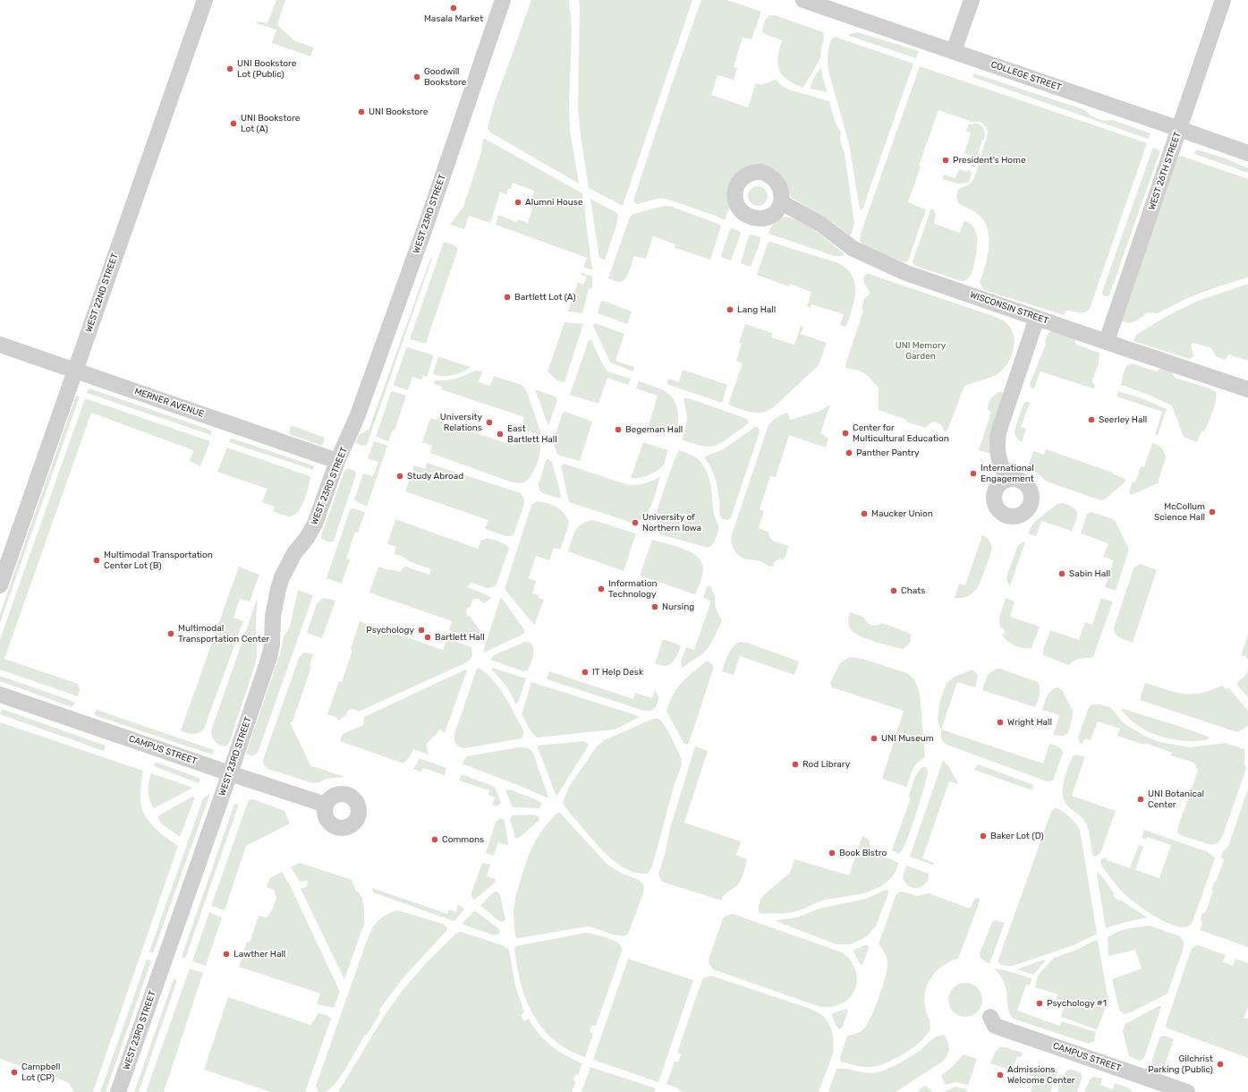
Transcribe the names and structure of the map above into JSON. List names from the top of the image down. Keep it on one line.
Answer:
{"streets":{"street":["COLLEGE STREET","WEST 26TH STREET","WEST 23RD STREET","WEST 22ND STREET","WISCONSIN STREET","MERNER AVENUE","CAMPUS STREET"]},"crossings":[["COLLEGE STREET","WEST 26TH STREET"],["WEST 26TH STREET","WISCONSIN STREET"],["WEST 23RD STREET","MERNER AVENUE"],["WEST 23RD STREET","CAMPUS STREET"],["WEST 22ND STREET","MERNER AVENUE"]],"parks":["UNI Memory Garden"],"places":["Masala Market","UNI Bookstore Lot (Public)","Goodwill Bookstore","UNI Bookstore","UNI Bookstore Lot (A)","President's Home","Alumni House","Bartlett Lot (A)","Lang Hall","Seerley Hall","University Relations","Begeman Hall","Center for Multicultural Education","East Bartlett Hall","Panther Pantry","International Engagement","Study Abroad","McCollum Science Hall","Maucker Union","University of Northern Iowa","Multimodal Transportation Center Lot (B)","Sabin Hall","Information Technology","Chats","Nursing","Psychology","Multimodal Transportation Center","Bartlett Hall","IT Help Desk","Wright Hall","UNI Museum","Rod Library","UNI Botanical Center","Baker Lot (D)","Commons","Book Bistro","Lawther Hall","Psychology #1","Gilchrist Parking (Public)","Campbell Lot (CP)","Admissions Welcome Center"]}
